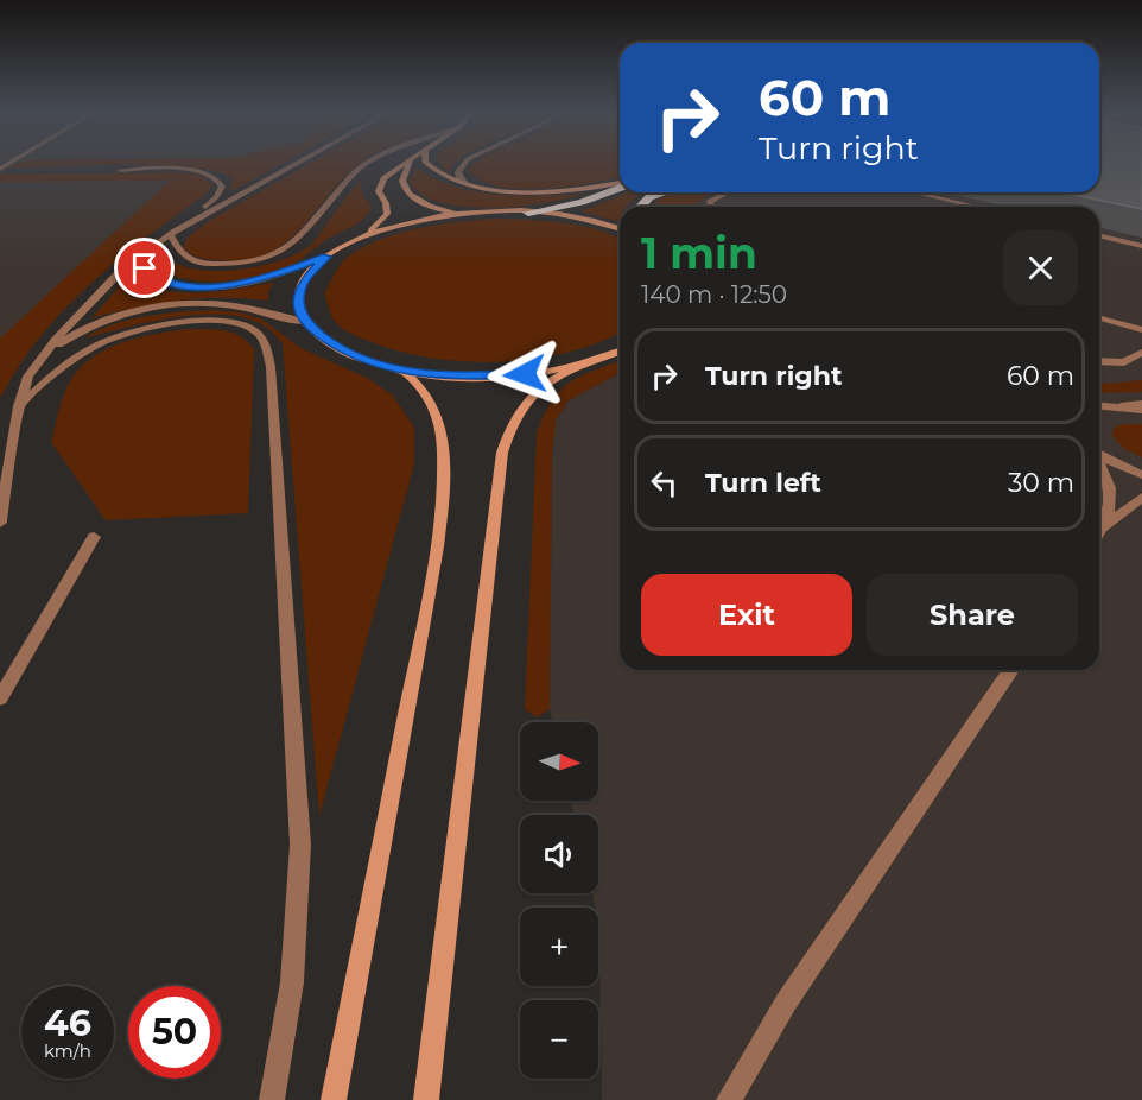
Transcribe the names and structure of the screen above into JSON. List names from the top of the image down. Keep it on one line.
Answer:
{"north":"right","page":{"turn":["60 m","Turn right"],"heading":["1 min","140 m · 12:50"],"list":[{"name":"Turn right","value":"60 m"},{"name":"Turn left","value":"30 m"}],"buttons":["Exit","Share"],"map_buttons":["+","−"],"speed":"46 km/h","limit":"50"}}
